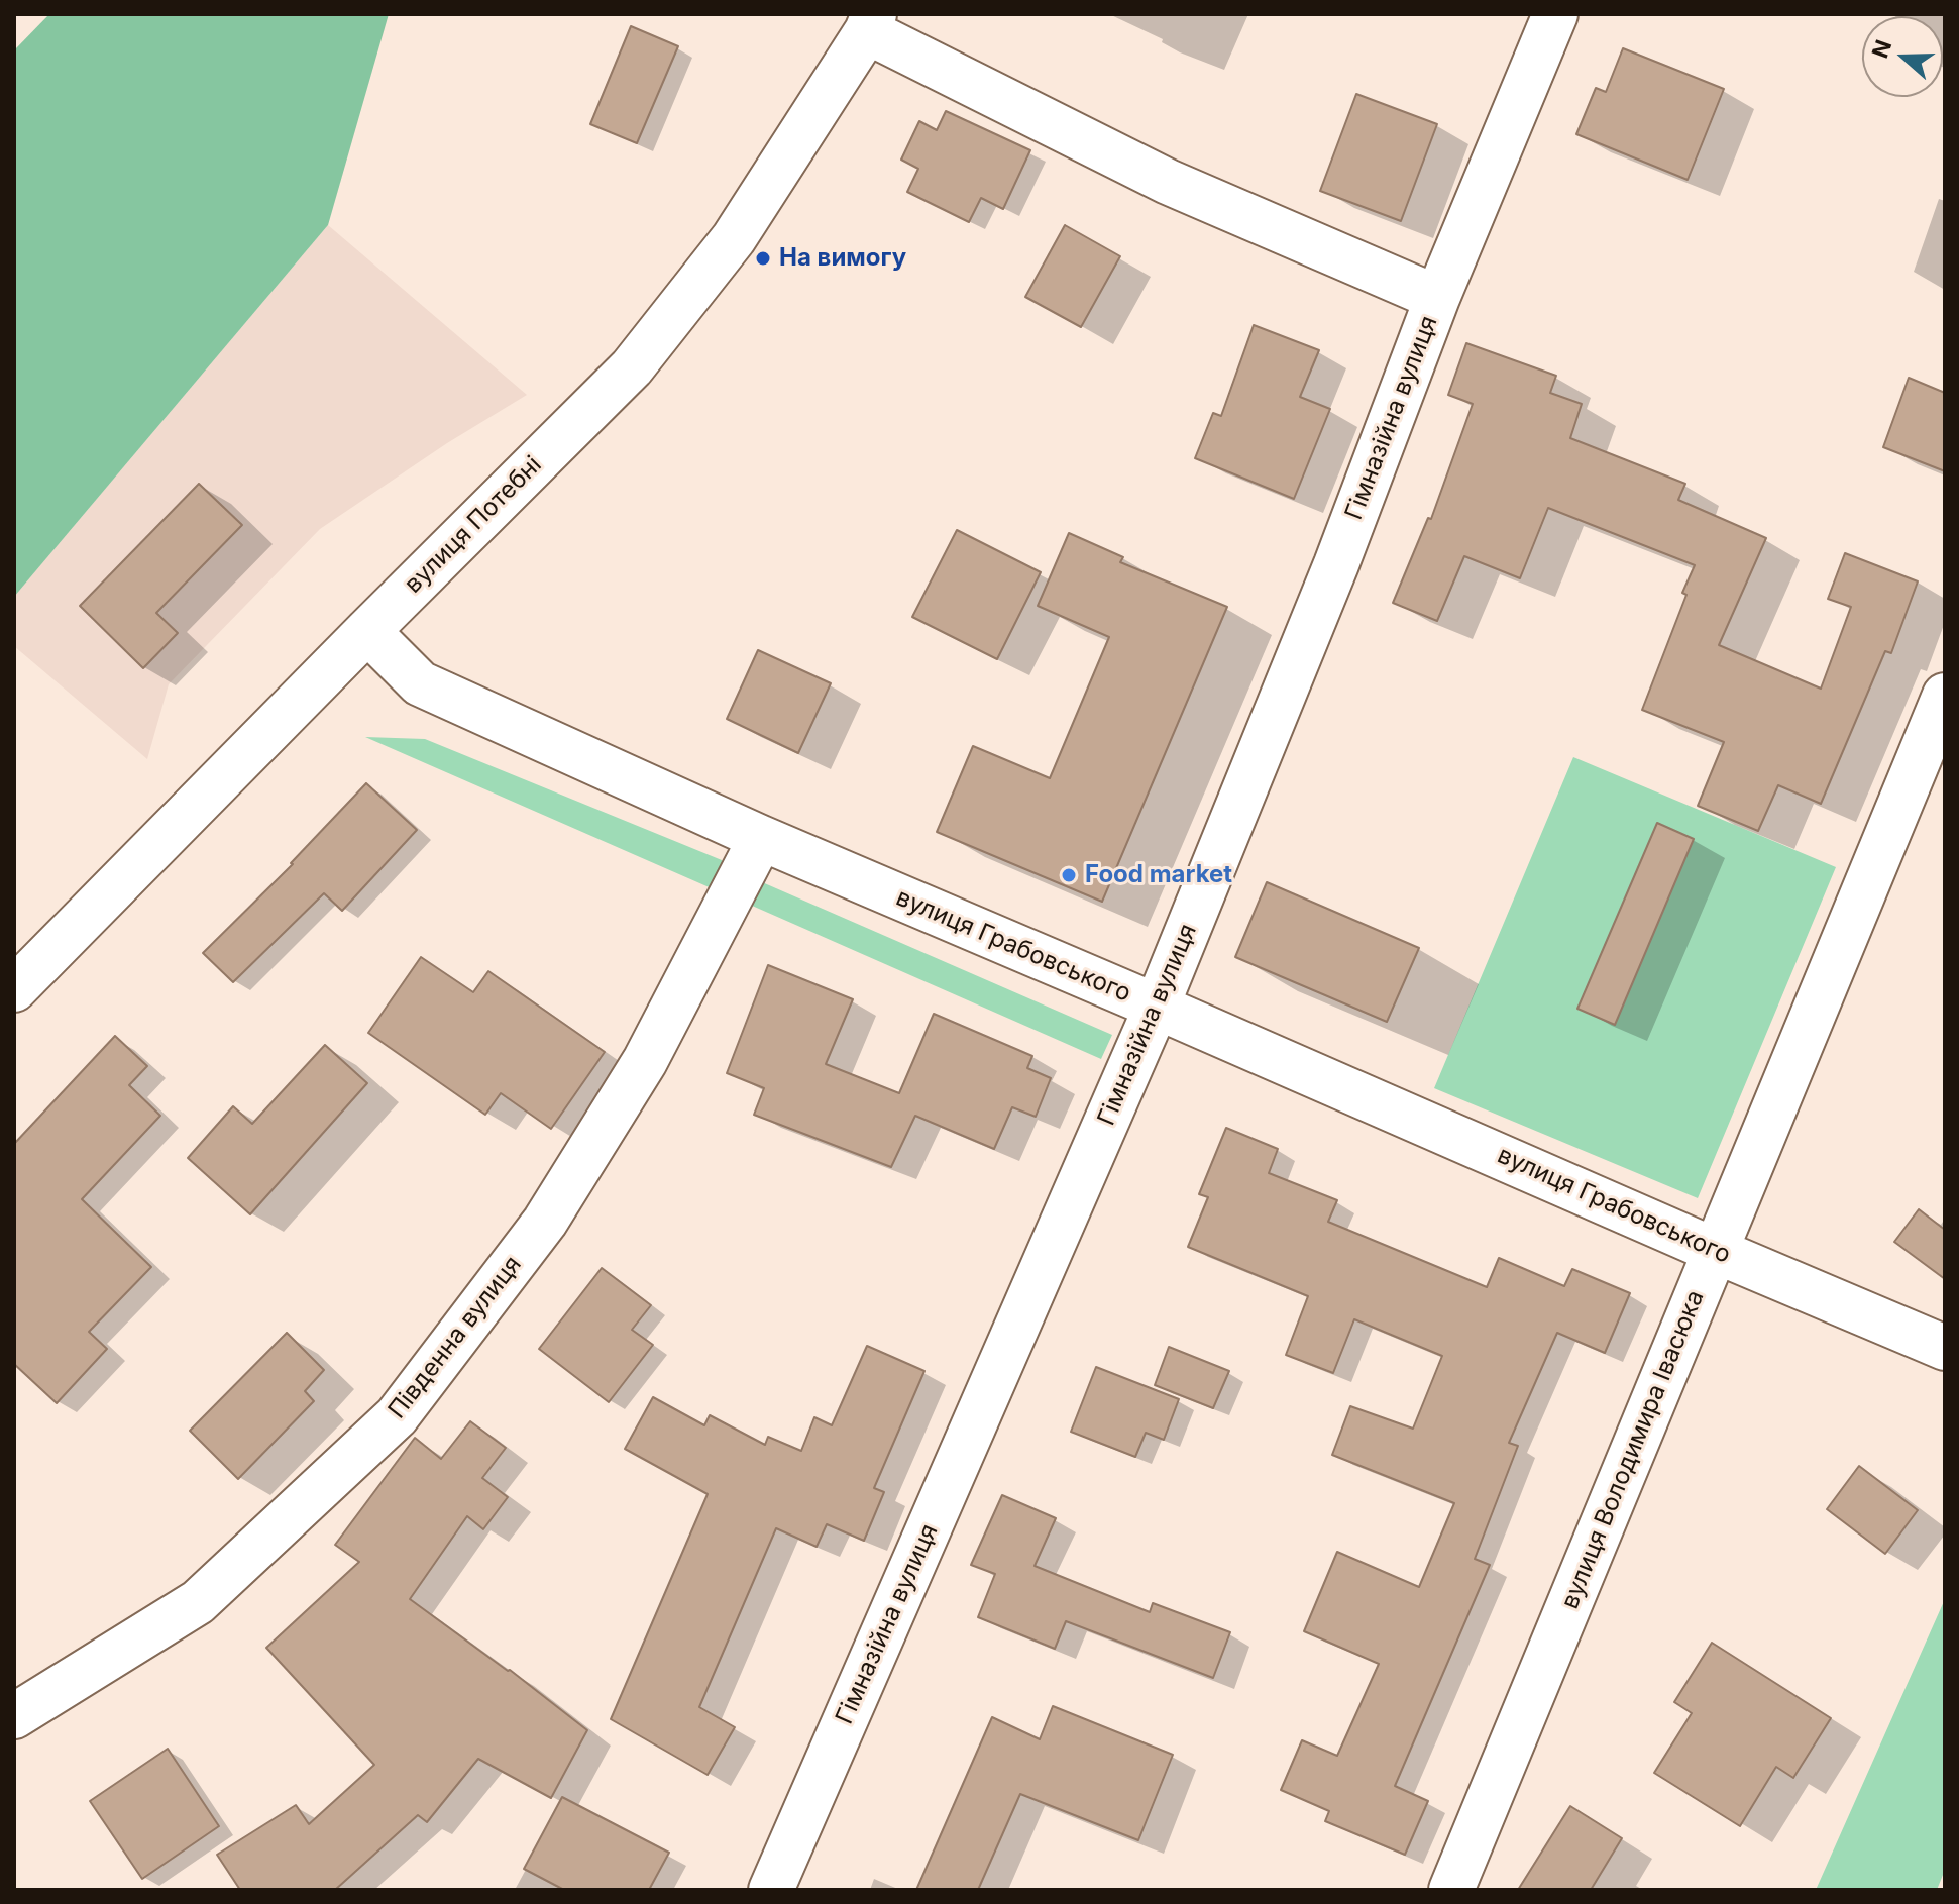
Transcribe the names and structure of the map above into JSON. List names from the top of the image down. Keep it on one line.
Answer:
{"streets":{"street":["Гімназійна вулиця","вулиця Потебні","вулиця Грабовського","Південна вулиця","вулиця Володимира Івасюка"]},"crossings":[["Гімназійна вулиця","вулиця Грабовського"],["вулиця Потебні","вулиця Грабовського"],["вулиця Грабовського","Південна вулиця"],["вулиця Грабовського","вулиця Володимира Івасюка"]],"places":["На вимогу","Food market"],"north":"left"}
